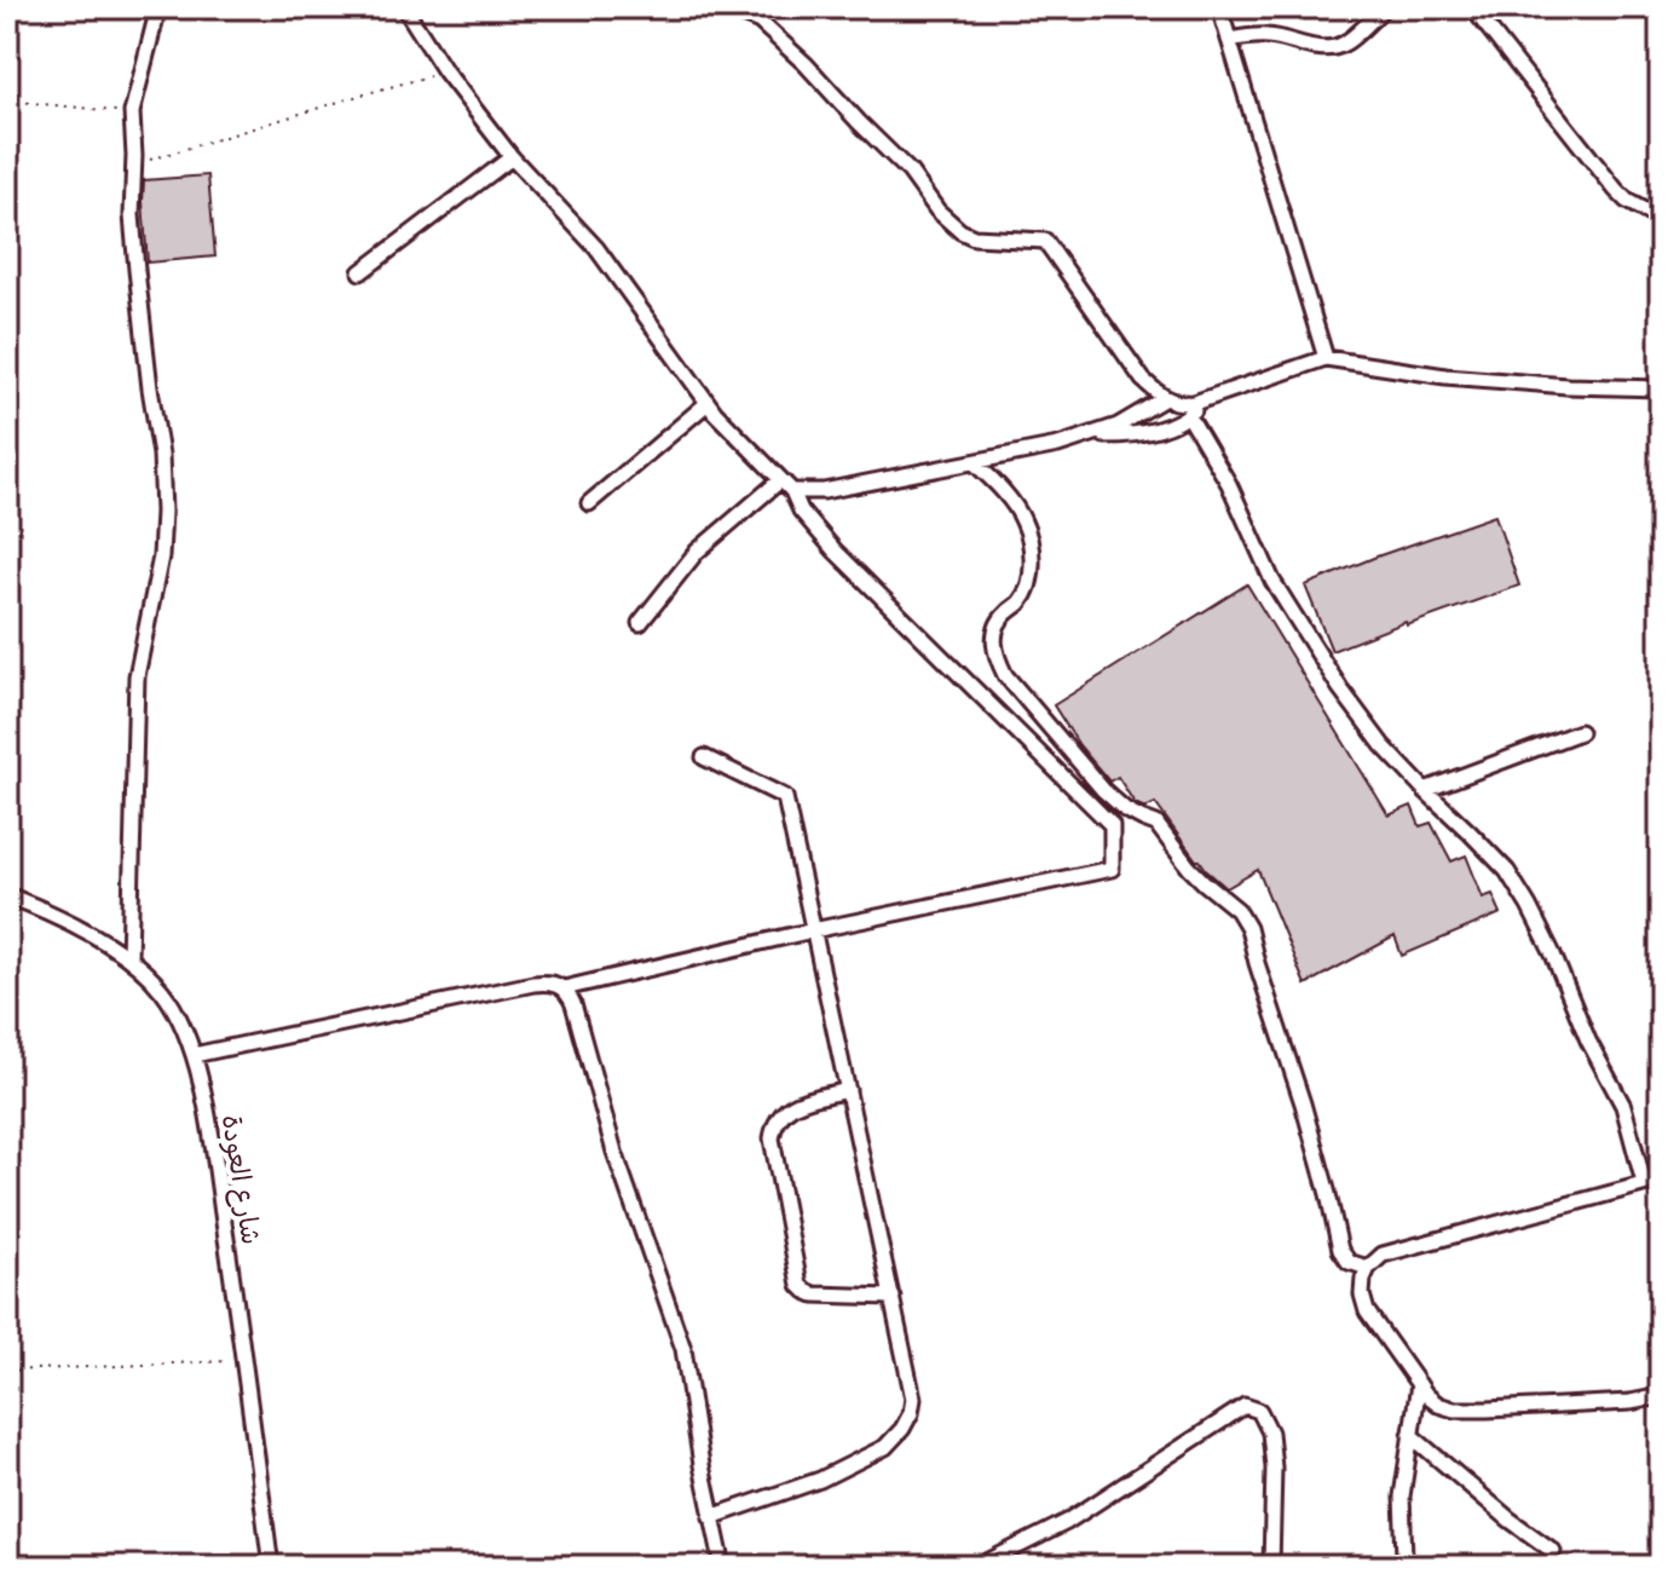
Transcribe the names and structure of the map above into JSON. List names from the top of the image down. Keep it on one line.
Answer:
{"streets":{"street":["شارع العودة"]}}
